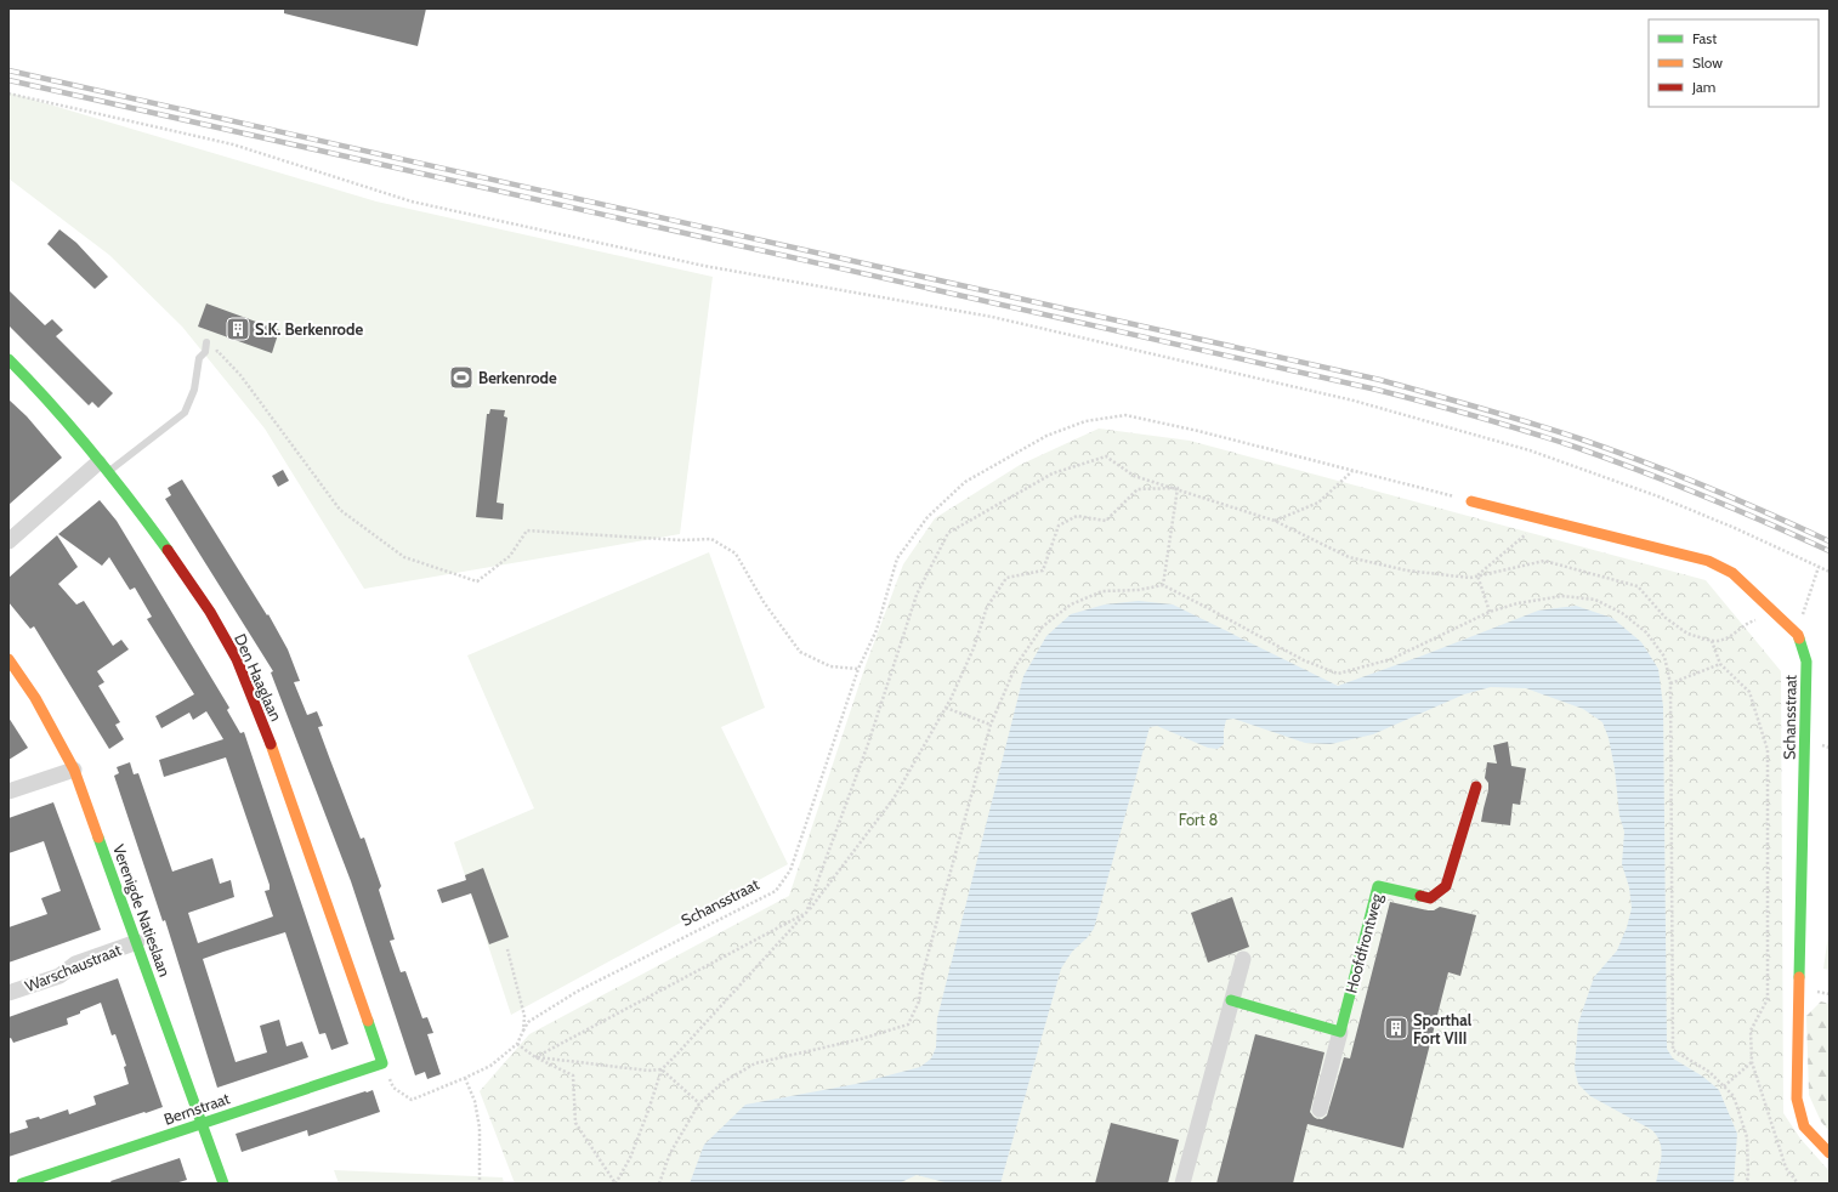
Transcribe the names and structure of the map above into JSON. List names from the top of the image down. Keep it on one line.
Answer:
{"streets":{"street":["Den Haaglaan","Schansstraat","Verenigde Natieslaan","Hoofdfrontweg","Warschaustraat","Bernstraat"]},"crossings":[["Den Haaglaan","Bernstraat"],["Verenigde Natieslaan","Warschaustraat"],["Verenigde Natieslaan","Bernstraat"]],"parks":["Fort 8"],"places":{"building":["S.K. Berkenrode","Sporthal Fort VIII"],"sports":["Berkenrode"]},"legend":["Fast","Slow","Jam"]}
